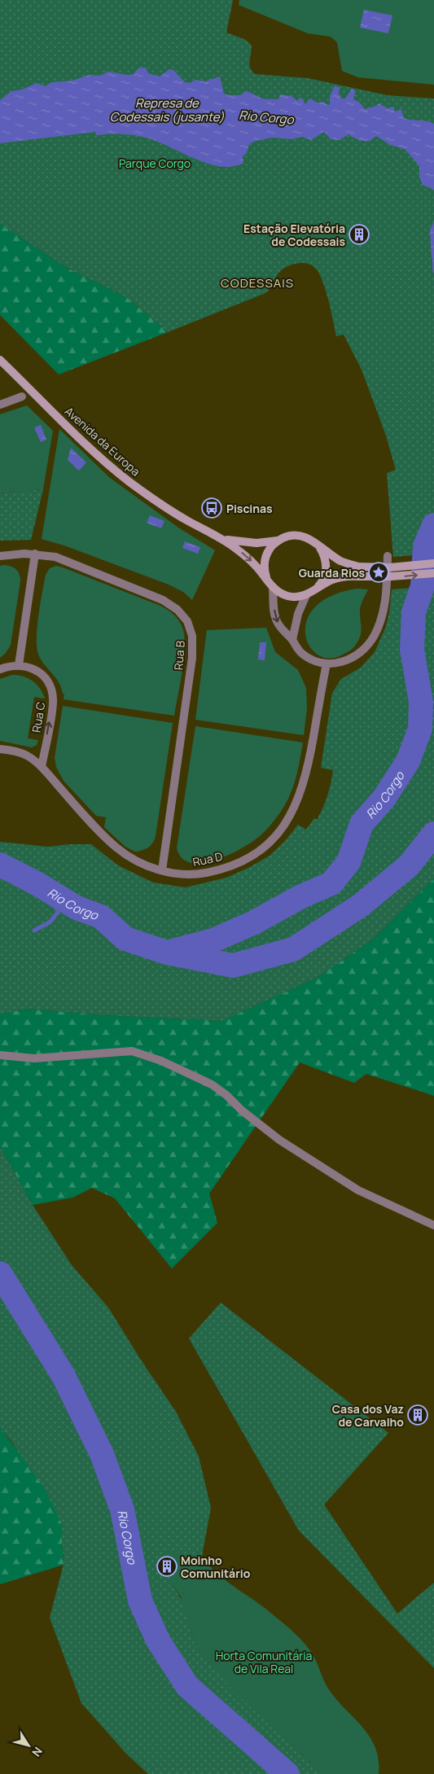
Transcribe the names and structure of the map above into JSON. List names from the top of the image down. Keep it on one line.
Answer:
{"streets":{"main road":["Avenida da Europa"],"street":["Rua B","Rua C","Rua D"]},"crossings":[["Rua B","Rua D"],["Rua C","Rua D"]],"one_way":["Rua C"],"districts":["CODESSAIS"],"water":["Represa de Codessais (jusante)","Rio Corgo"],"parks":["Parque Corgo","Horta Comunitária de Vila Real"],"places":{"building":["Estação Elevatória de Codessais","Casa dos Vaz de Carvalho","Moinho Comunitário"],"bus stop":["Piscinas"],"place":["Guarda Rios"]},"north":"bottom right"}
